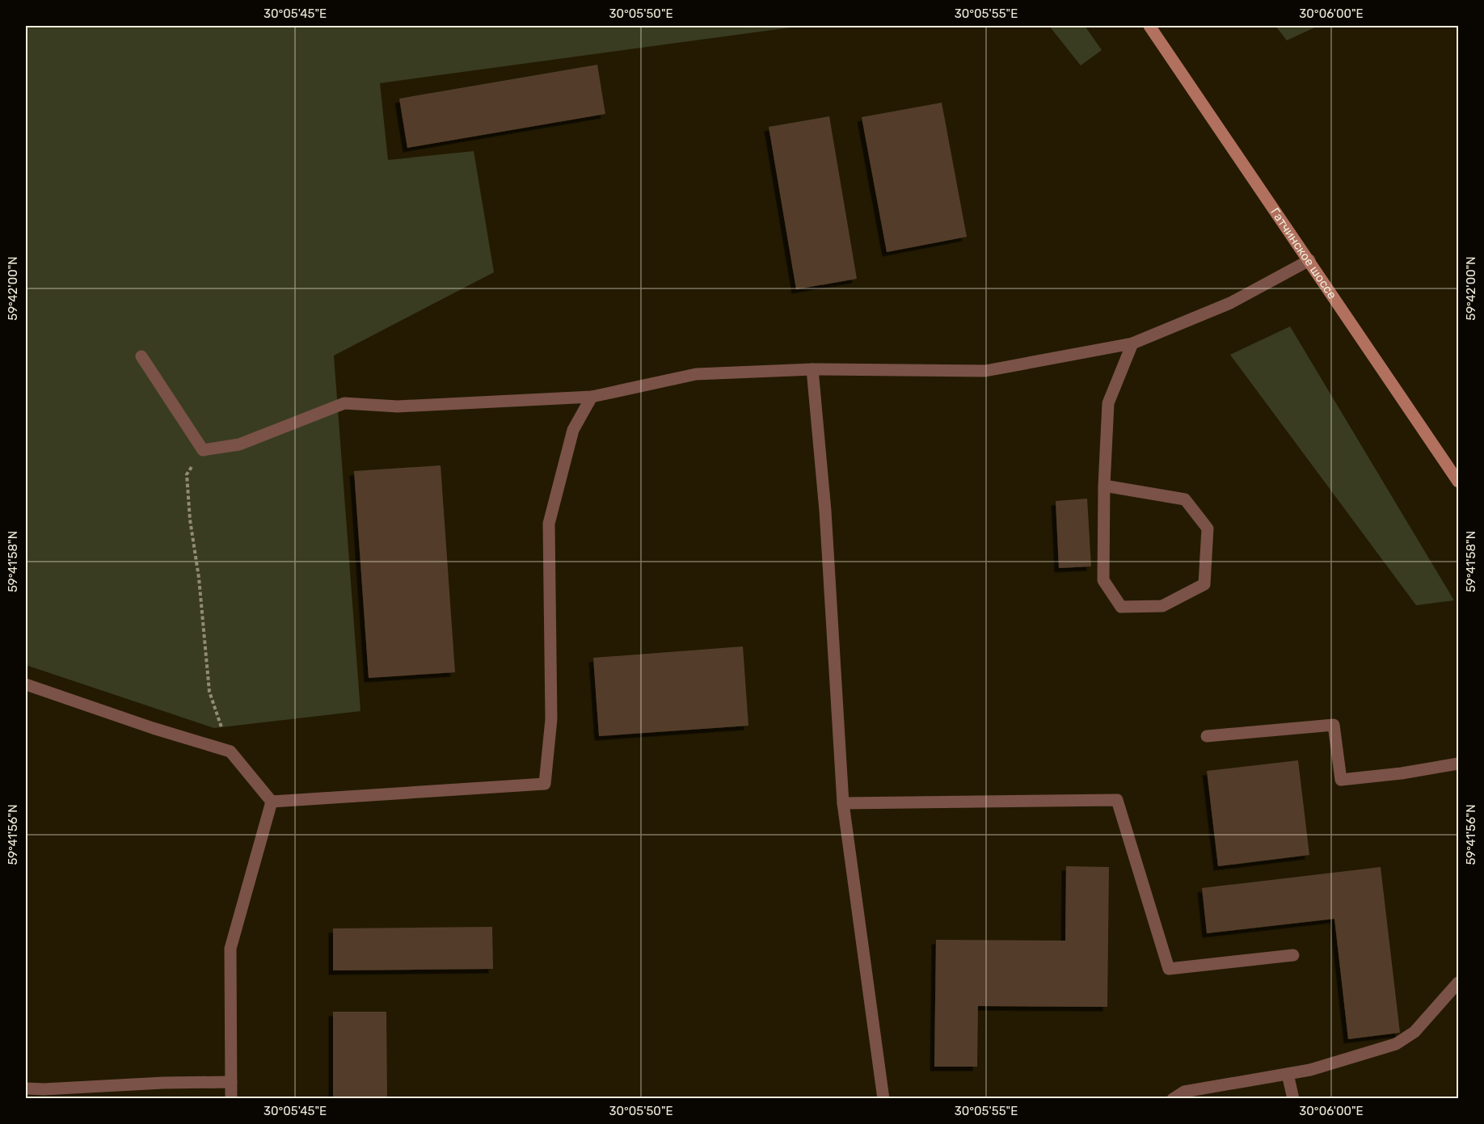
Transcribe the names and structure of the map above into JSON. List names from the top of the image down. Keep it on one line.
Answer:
{"streets":{"main road":["Гатчинское шоссе"]},"coordinates":["30°05'45\"E","30°05'50\"E","30°05'55\"E","30°06'00\"E","59°42'00\"N","59°41'58\"N","59°41'56\"N"]}
